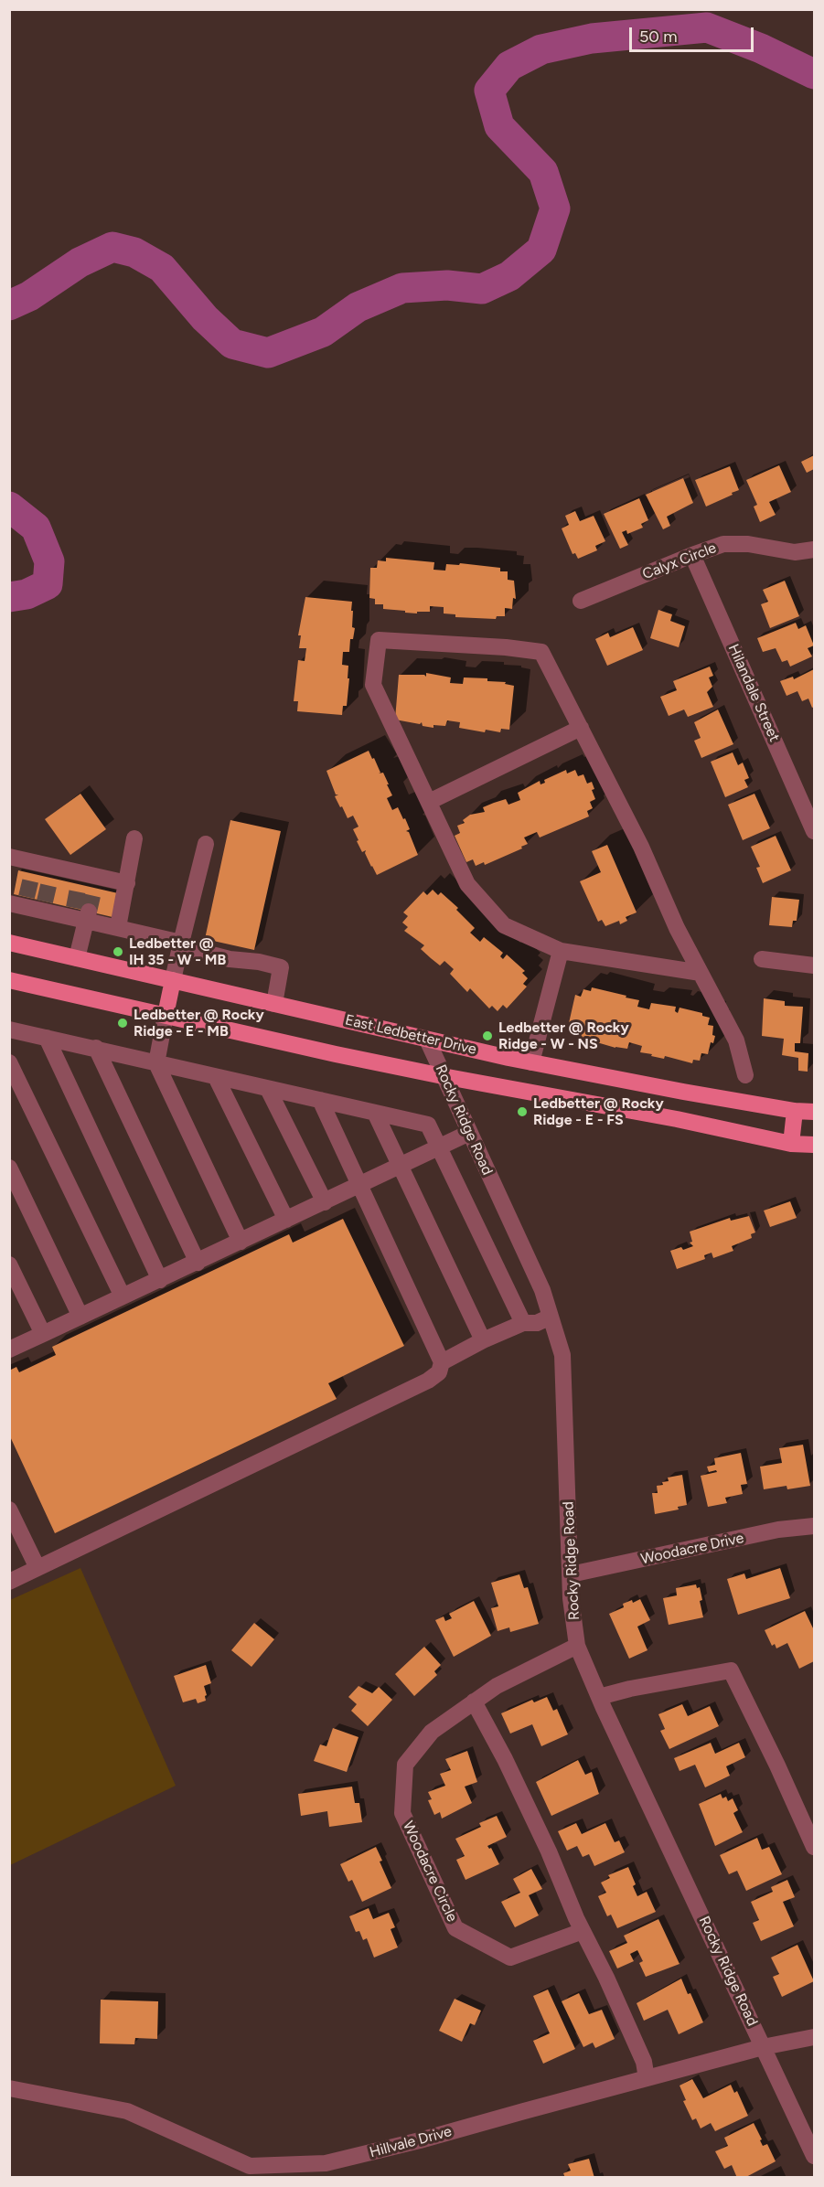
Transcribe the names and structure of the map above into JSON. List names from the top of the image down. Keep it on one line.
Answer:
{"streets":{"main road":["East Ledbetter Drive"],"street":["Calyx Circle","Hilandale Street","Rocky Ridge Road","Woodacre Drive","Woodacre Circle","Hillvale Drive"]},"crossings":[["Calyx Circle","Hilandale Street"],["East Ledbetter Drive","Rocky Ridge Road"],["Rocky Ridge Road","Woodacre Drive"],["Rocky Ridge Road","Woodacre Circle"],["Rocky Ridge Road","Hillvale Drive"]],"places":["Ledbetter @ IH 35 - W - MB","Ledbetter @ Rocky Ridge - E - MB","Ledbetter @ Rocky Ridge - W - NS","Ledbetter @ Rocky Ridge - E - FS"],"scale_bar":"50 m"}
